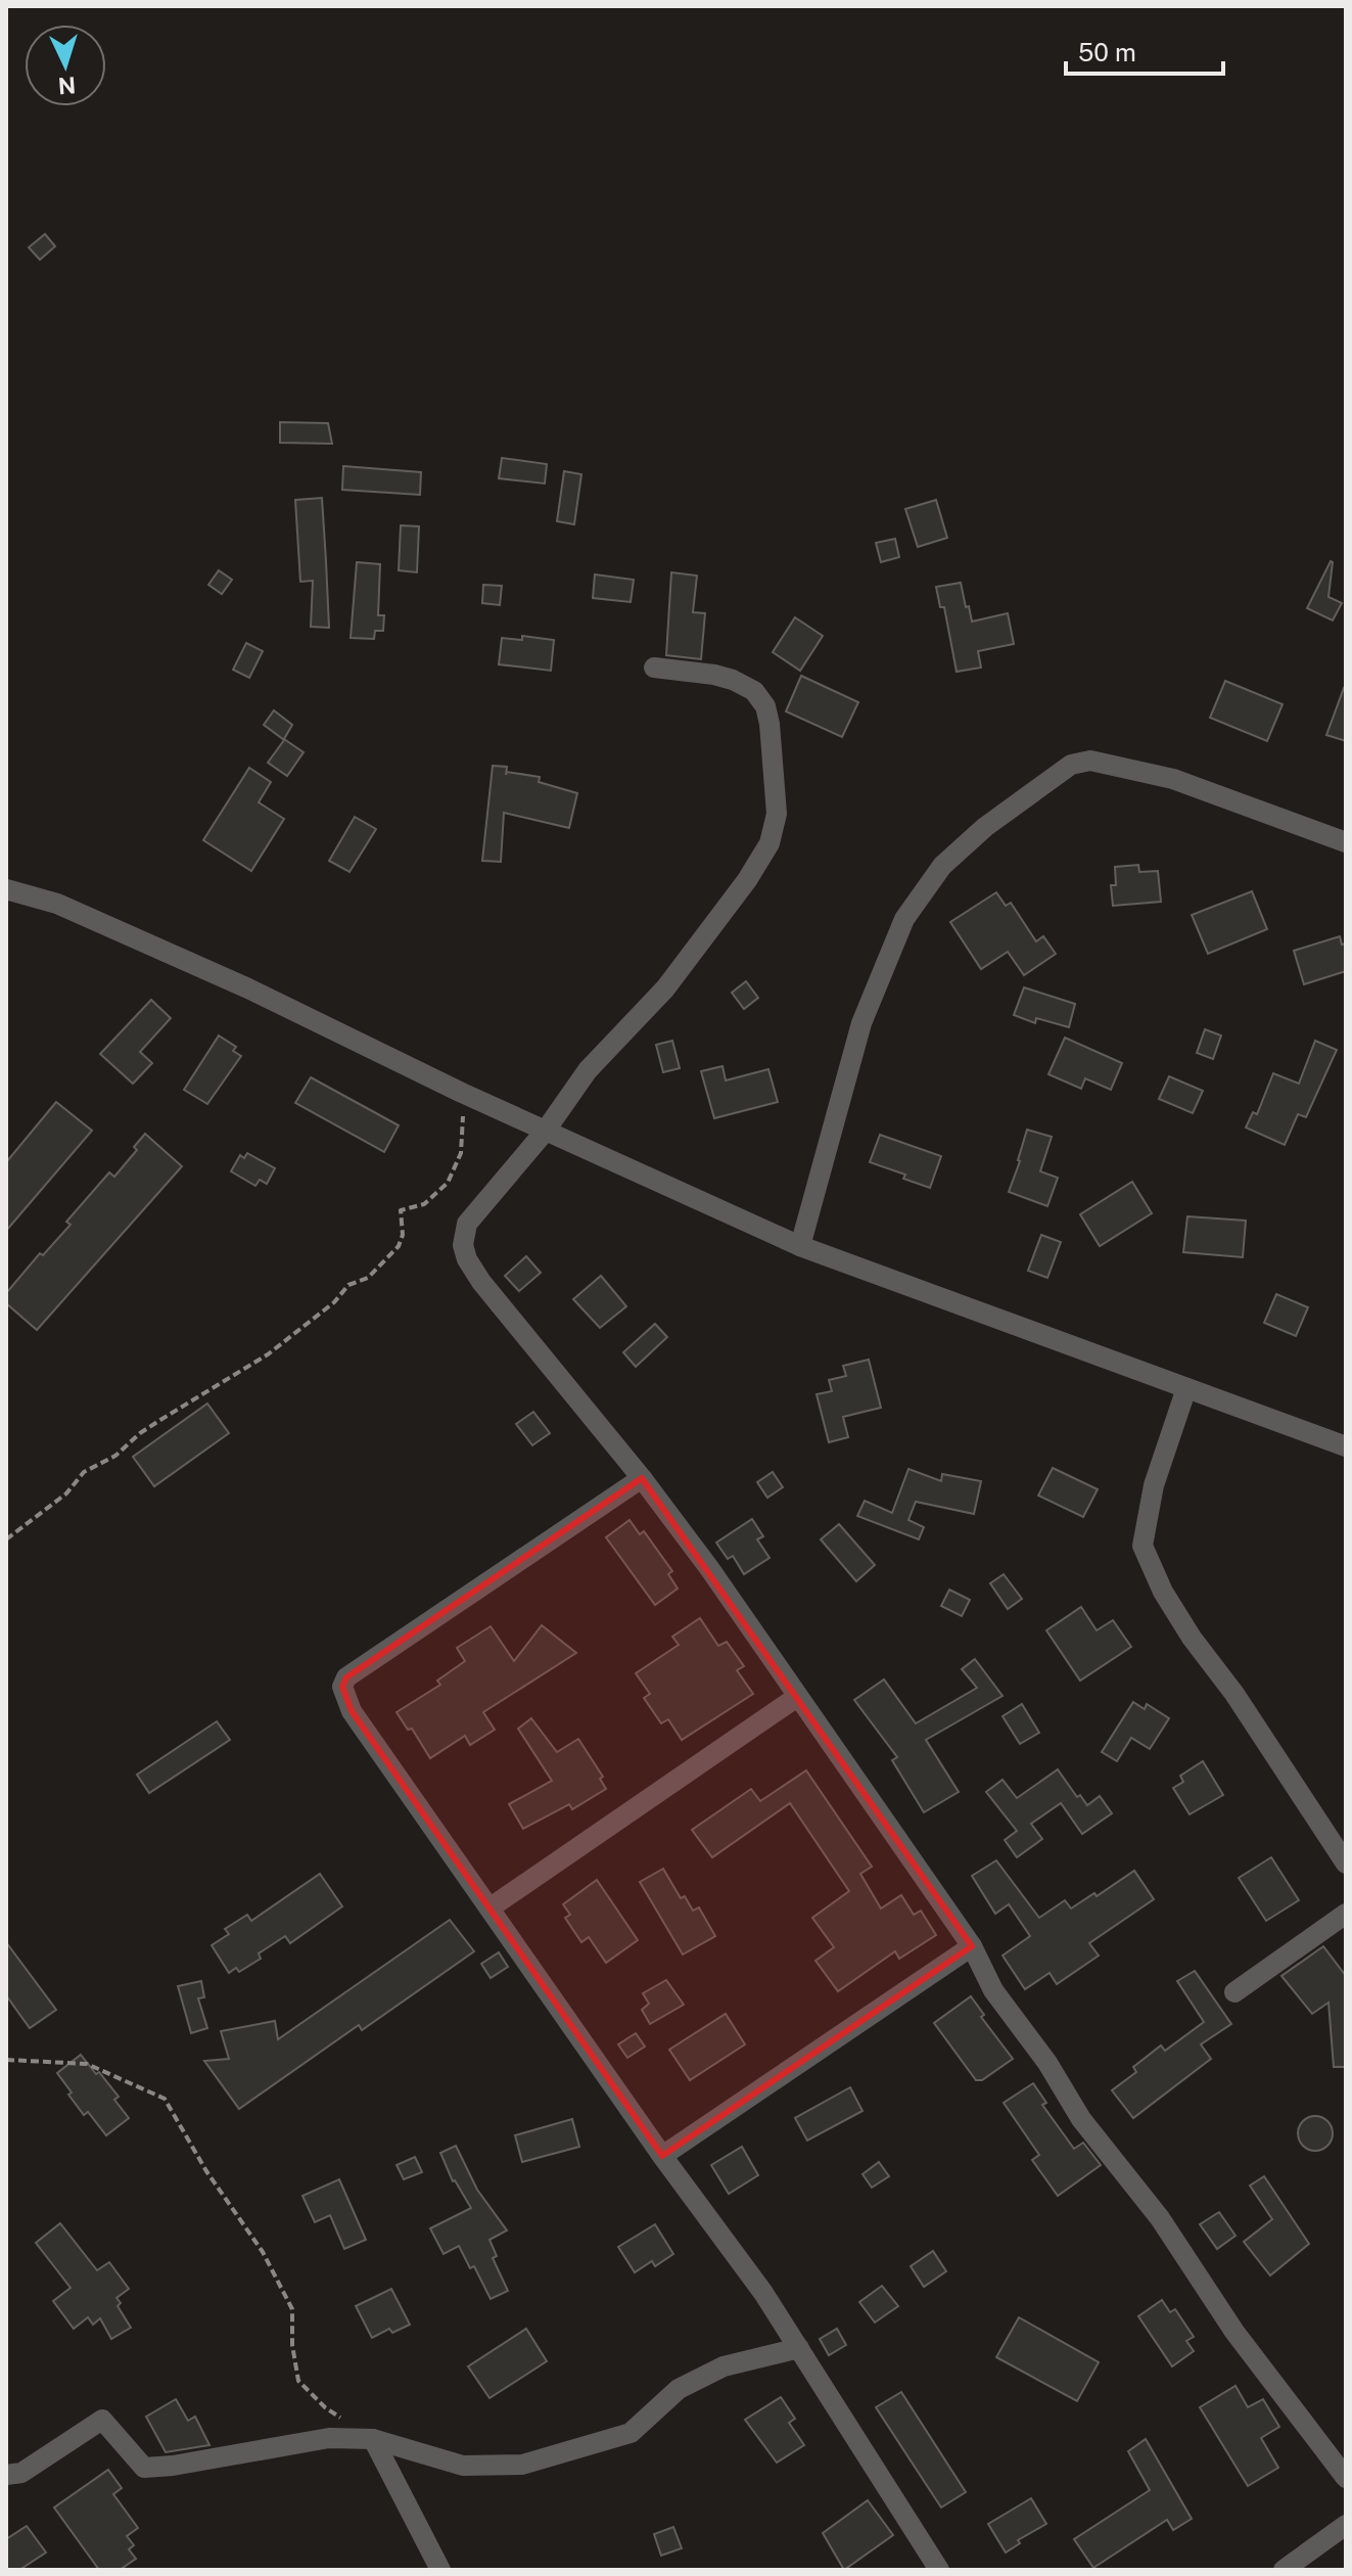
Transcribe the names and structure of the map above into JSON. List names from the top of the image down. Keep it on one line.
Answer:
{"scale_bar":"50 m","north":"bottom"}
